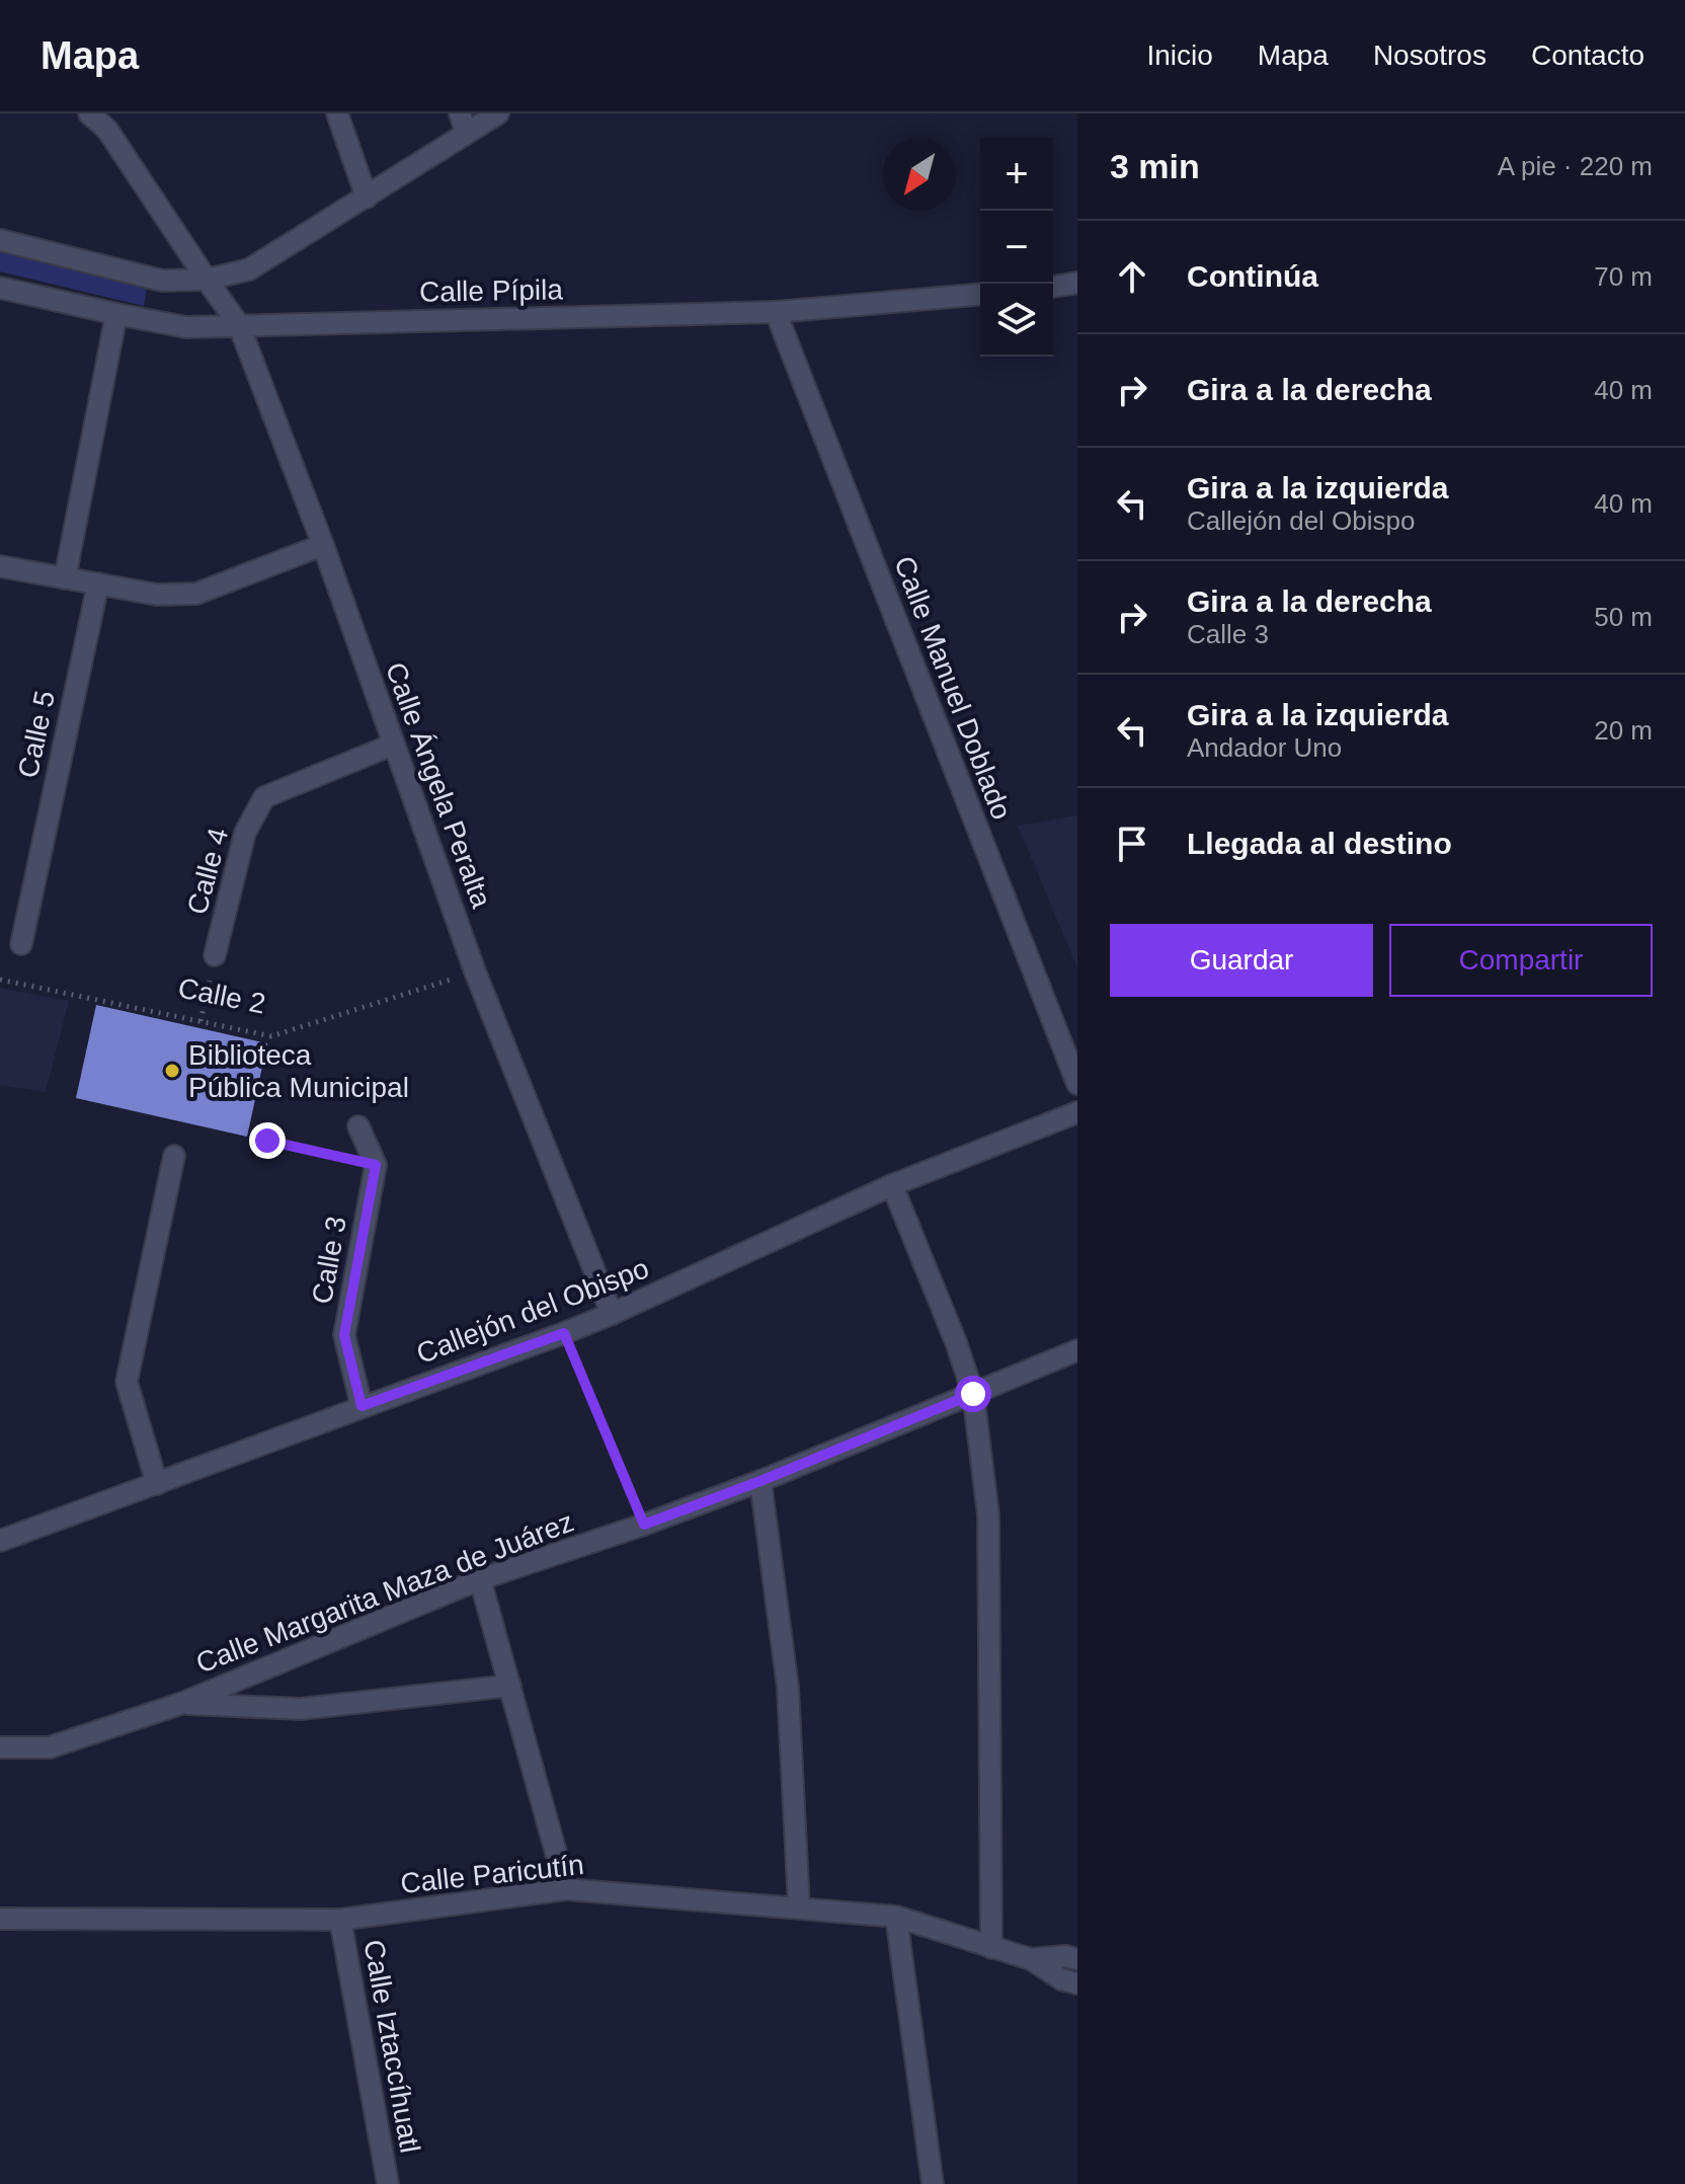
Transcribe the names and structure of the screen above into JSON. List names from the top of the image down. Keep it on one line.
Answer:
{"streets":{"street":["Calle Pípila","Calle Manuel Doblado","Calle 5","Calle Ángela Peralta","Calle 4","Calle 3","Callejón del Obispo","Calle Margarita Maza de Juárez","Calle Paricutín","Calle Iztaccíhuatl"],"path":["Calle 2"]},"crossings":[["Calle Pípila","Calle Manuel Doblado"],["Calle Pípila","Calle Ángela Peralta"],["Calle Ángela Peralta","Calle 4"],["Calle Ángela Peralta","Calle 2"],["Calle Ángela Peralta","Callejón del Obispo"],["Calle 3","Callejón del Obispo"],["Calle Paricutín","Calle Iztaccíhuatl"]],"places":["Biblioteca Pública Municipal"],"north":"bottom left","page":{"header":"Mapa","nav":["Inicio","Mapa","Nosotros","Contacto"],"heading":["3 min","A pie · 220 m"],"map_buttons":["+","−"],"list":[["Continúa","70 m"],["Gira a la derecha","40 m"],["Gira a la izquierda","Callejón del Obispo","40 m"],["Gira a la derecha","Calle 3","50 m"],["Gira a la izquierda","Andador Uno","20 m"],"Llegada al destino"],"buttons":["Guardar","Compartir"]}}
